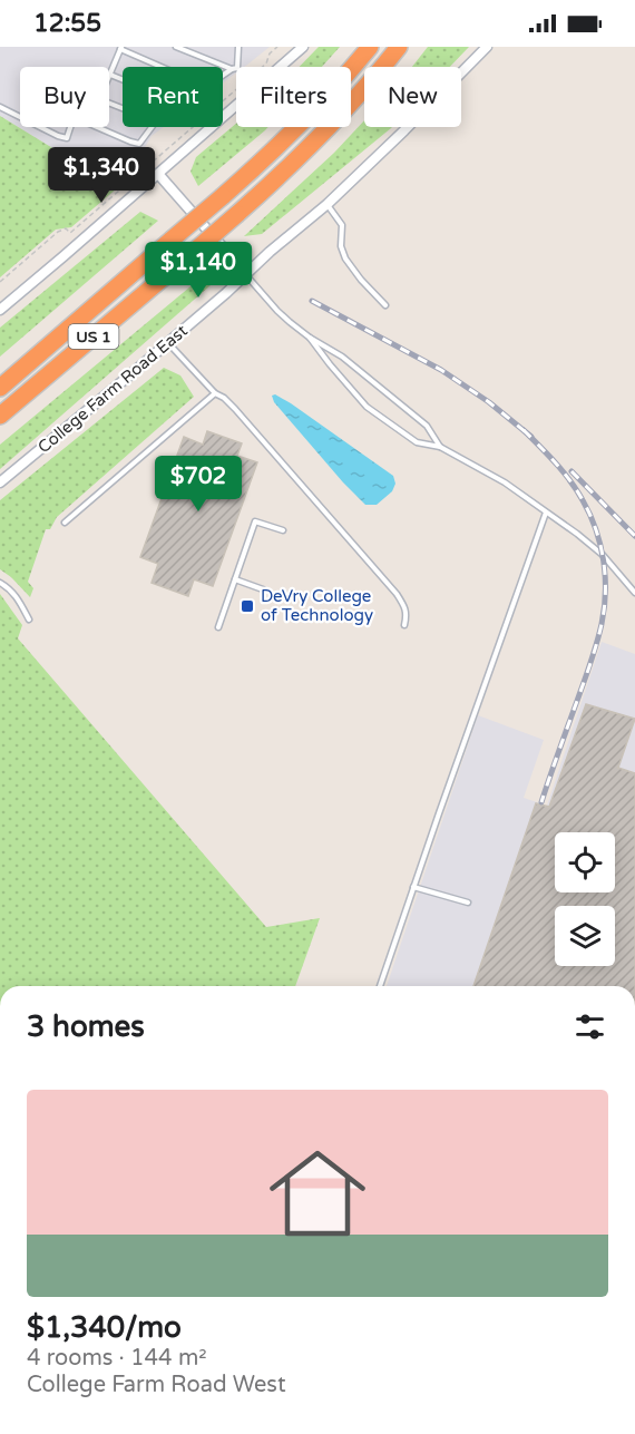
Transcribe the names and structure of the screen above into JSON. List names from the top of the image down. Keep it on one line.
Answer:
{"streets":{"highway":["US 1"],"street":["College Farm Road East"]},"places":{"transit":["DeVry College of Technology"]},"page":{"status":"12:55","chip":["Buy","Rent","Filters","New"],"price":["$1,340","$1,140","$702"],"heading":"3 homes","list":[{"name":"$1,340/mo","note":"4 rooms · 144 m² · College Farm Road West"}]}}
